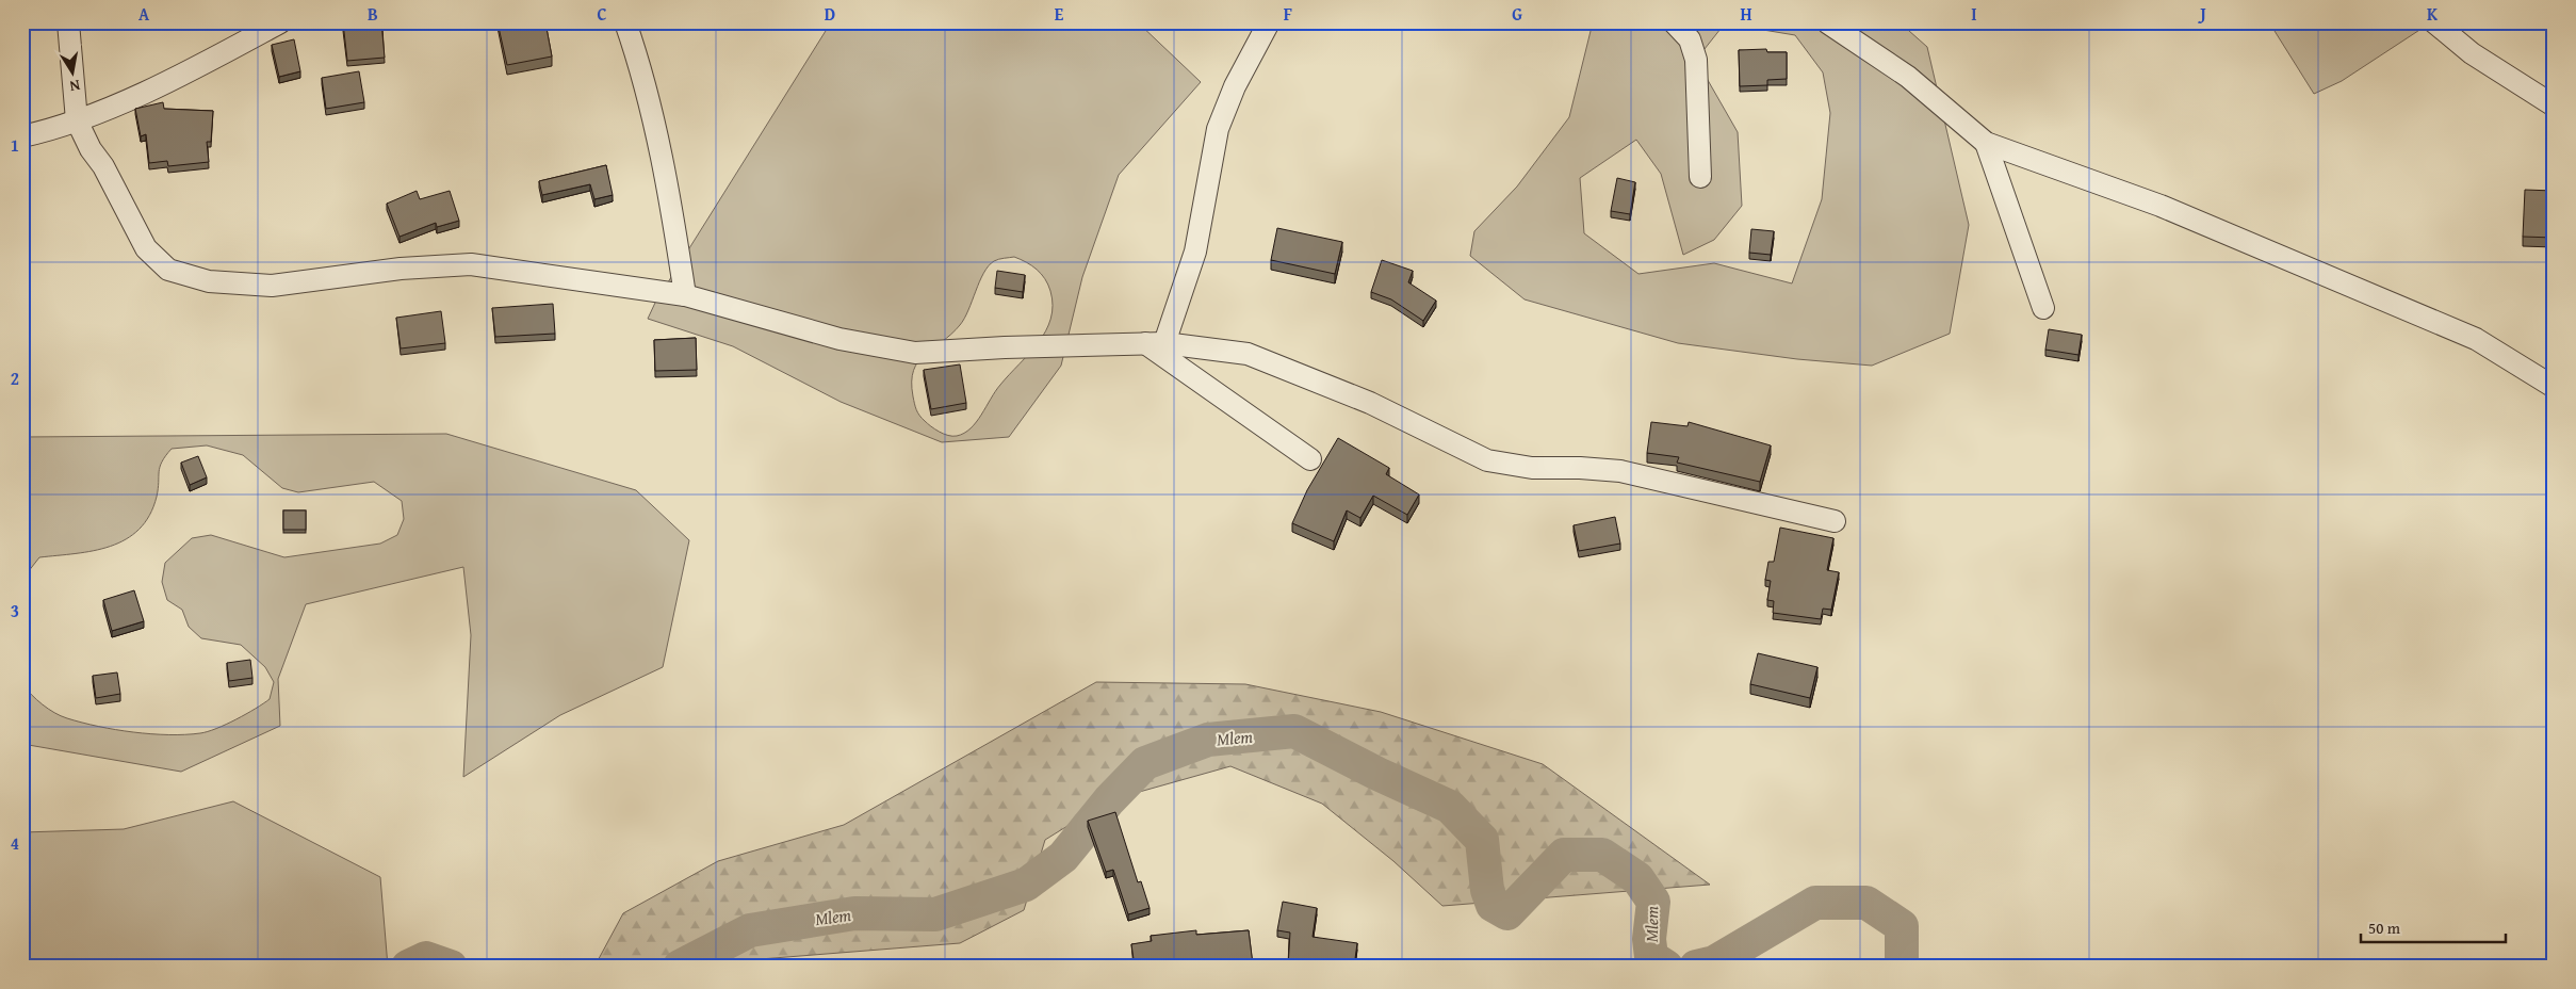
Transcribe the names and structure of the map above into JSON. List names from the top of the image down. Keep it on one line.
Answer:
{"water":["Mlem"],"scale_bar":"50 m","north":"bottom","grid":{"columns":["A","B","C","D","E","F","G","H","I","J","K"],"rows":["1","2","3","4"]}}
